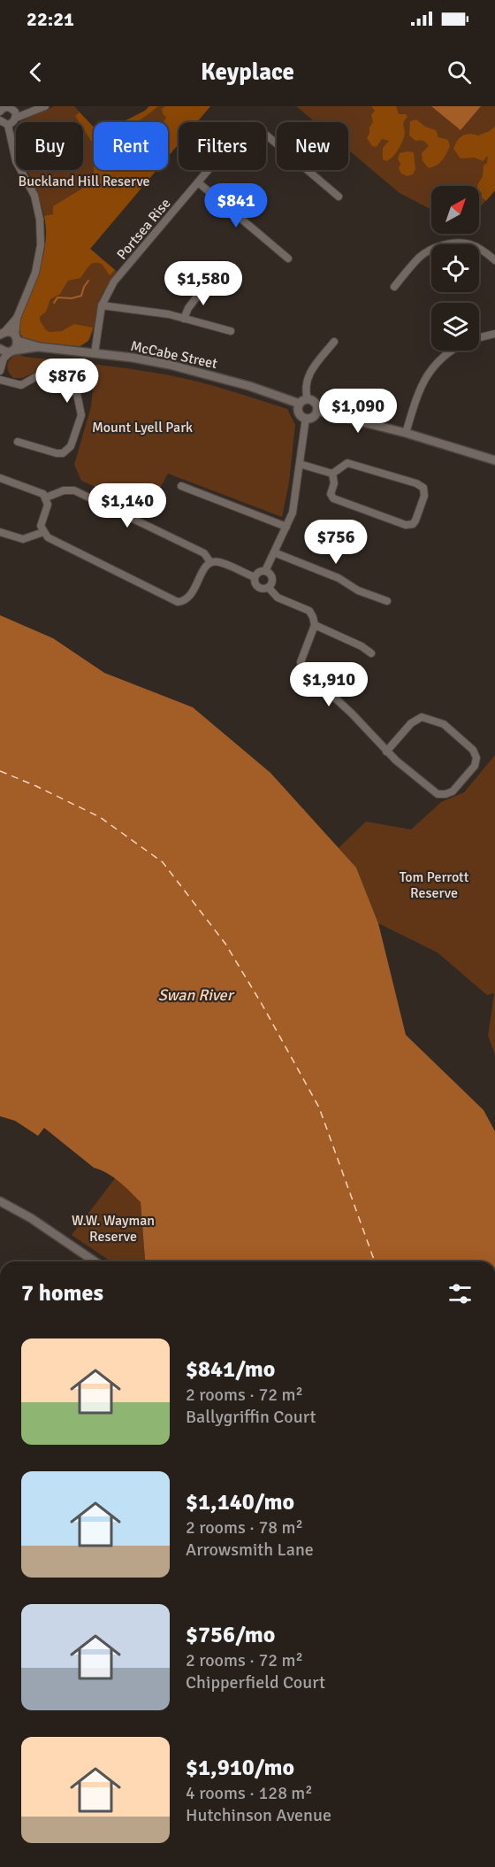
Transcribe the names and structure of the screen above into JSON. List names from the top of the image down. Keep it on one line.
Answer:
{"streets":{"street":["Portsea Rise","McCabe Street"]},"crossings":[["Portsea Rise","McCabe Street"]],"water":["Swan River"],"parks":["Buckland Hill Reserve","Mount Lyell Park","Tom Perrott Reserve","W.W. Wayman Reserve"],"north":"top right","page":{"status":"22:21","header":"Keyplace","chip":["Buy","Rent","Filters","New"],"price":["$841","$1,580","$876","$1,090","$1,140","$756","$1,910"],"heading":"7 homes","list":[{"name":"$841/mo","note":"2 rooms · 72 m² · Ballygriffin Court"},{"name":"$1,140/mo","note":"2 rooms · 78 m² · Arrowsmith Lane"},{"name":"$756/mo","note":"2 rooms · 72 m² · Chipperfield Court"},{"name":"$1,910/mo","note":"4 rooms · 128 m² · Hutchinson Avenue"}]}}
